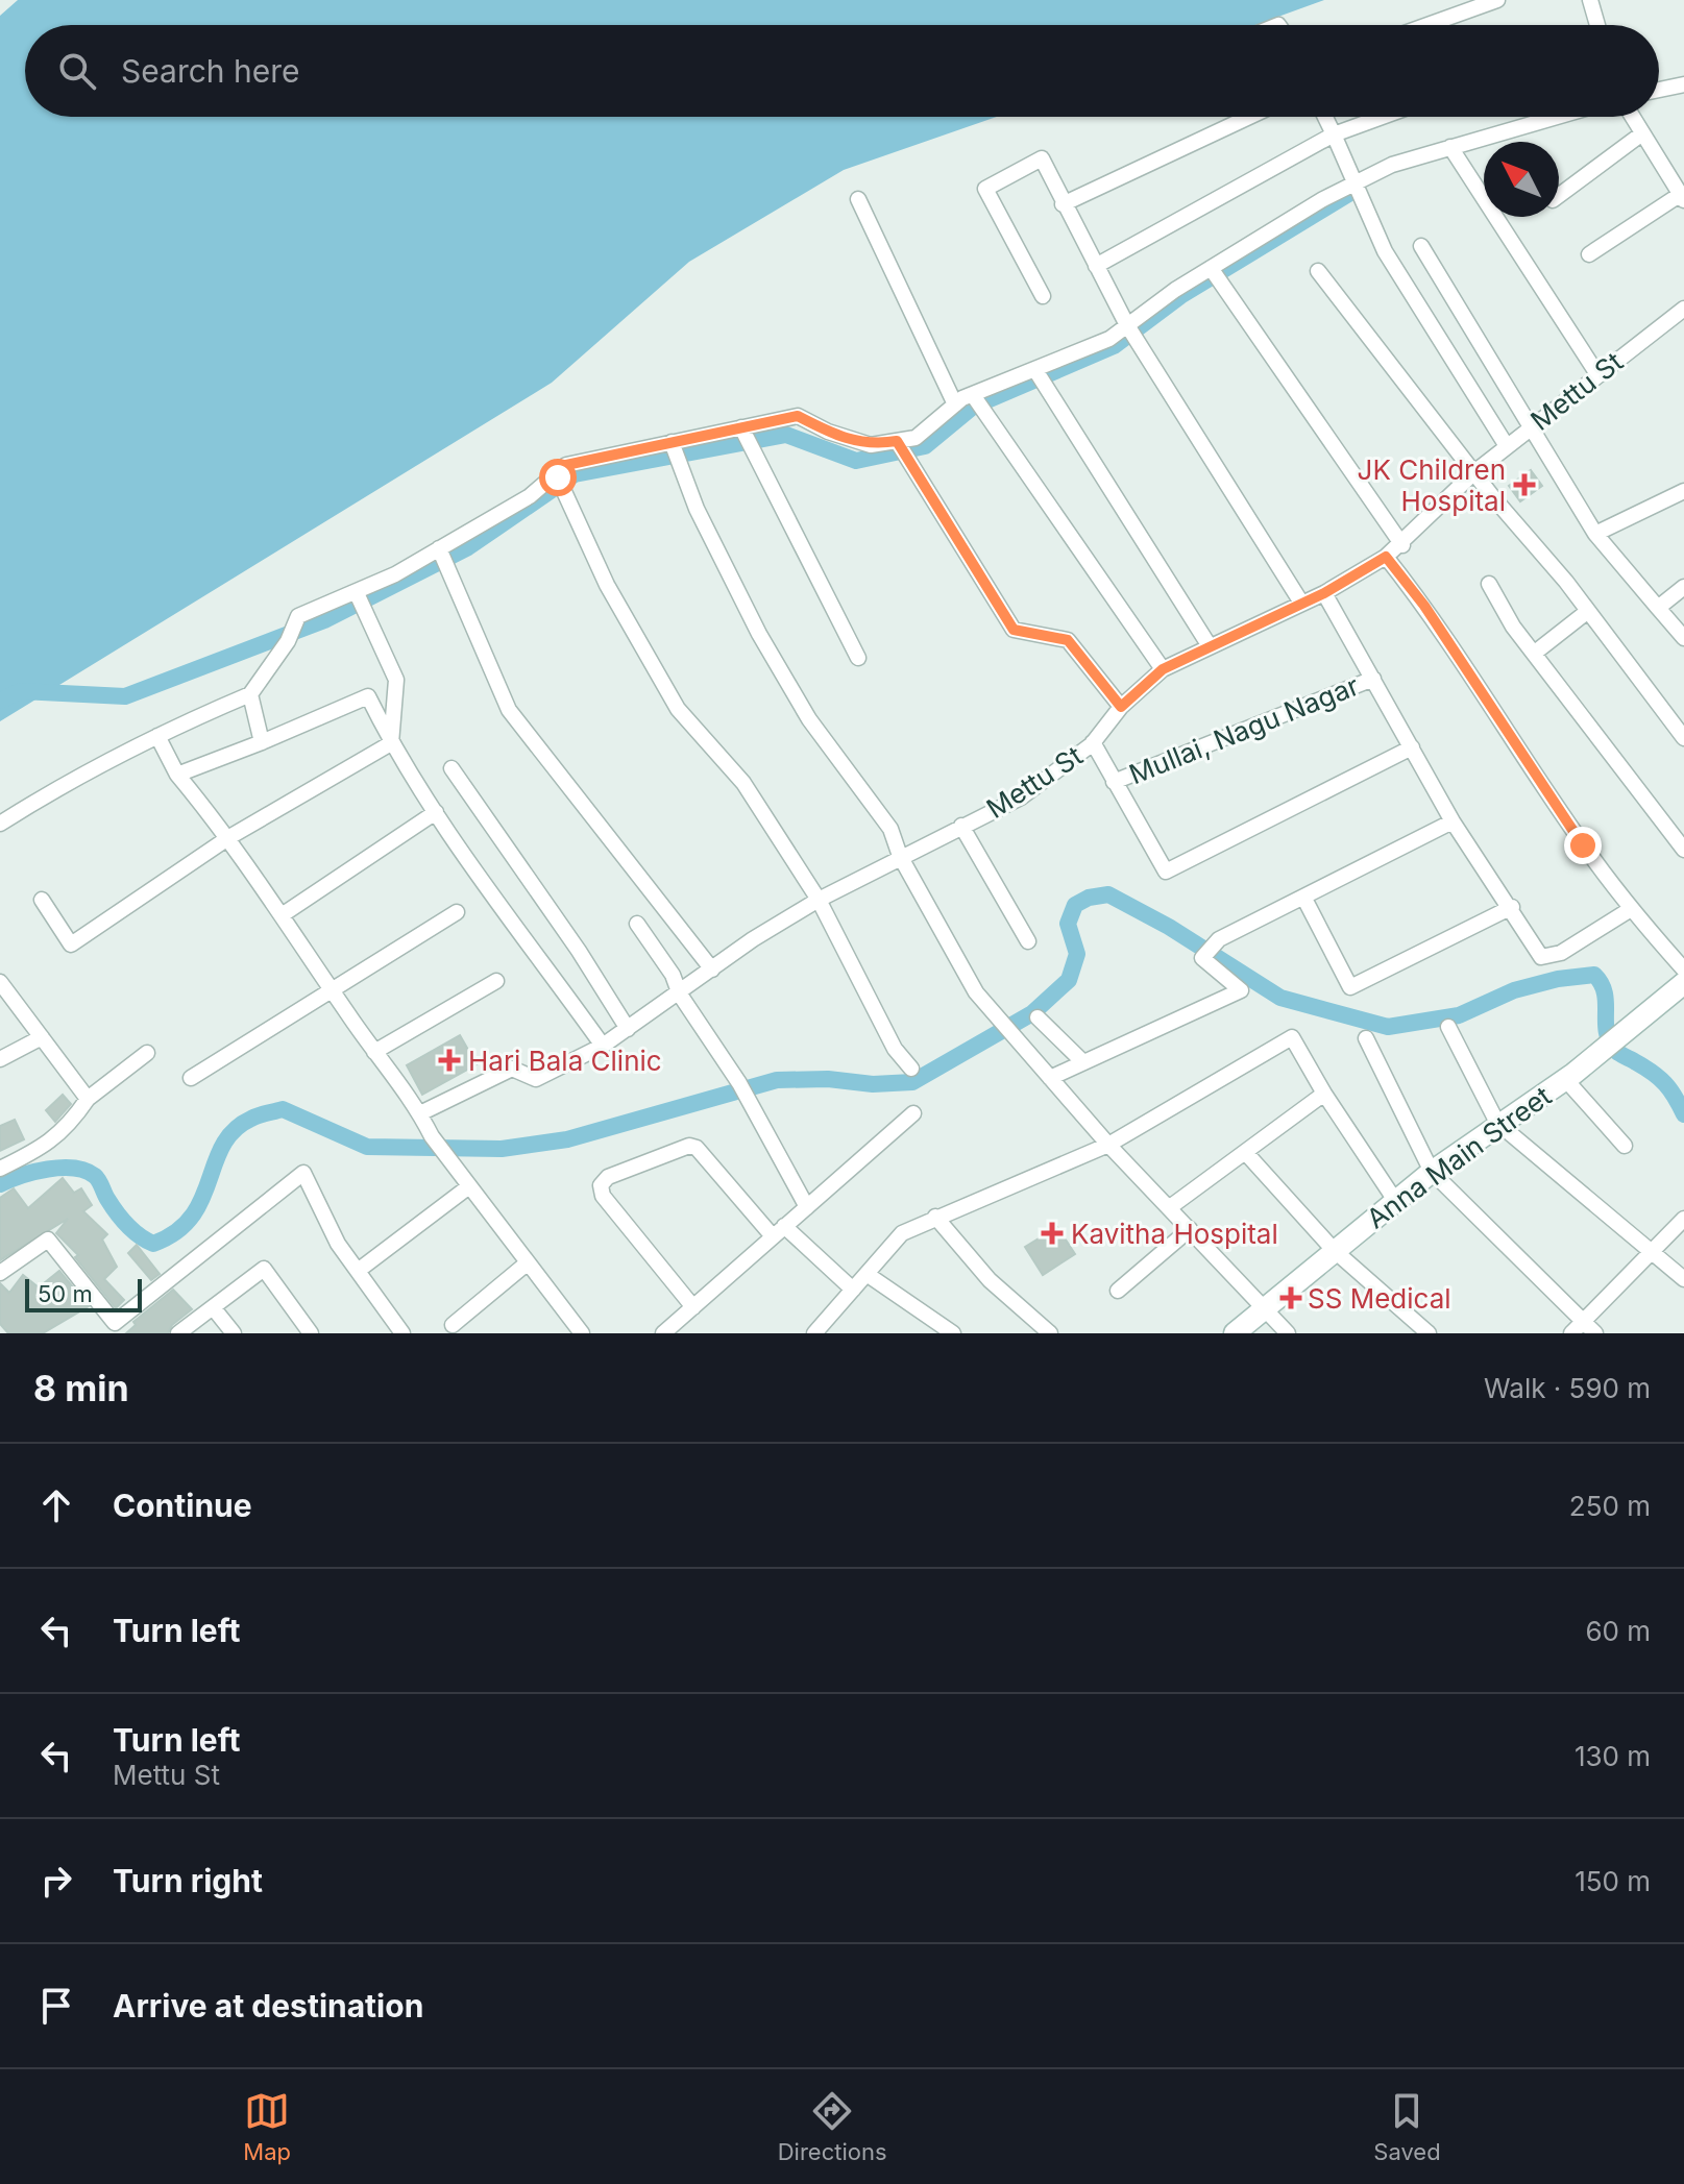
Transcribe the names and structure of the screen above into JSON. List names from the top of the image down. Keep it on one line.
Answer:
{"streets":{"street":["Mettu St","Mullai, Nagu Nagar","Anna Main Street"]},"places":{"health":["JK Children Hospital","Hari Bala Clinic","Kavitha Hospital","SS Medical"]},"scale_bar":"50 m","north":"top left","page":{"search":"Search here","scale":"50 m","heading":["8 min","Walk · 590 m"],"list":[["Continue","250 m"],["Turn left","60 m"],["Turn left","Mettu St","130 m"],["Turn right","150 m"],"Arrive at destination"],"nav":["Map","Directions","Saved"]}}
